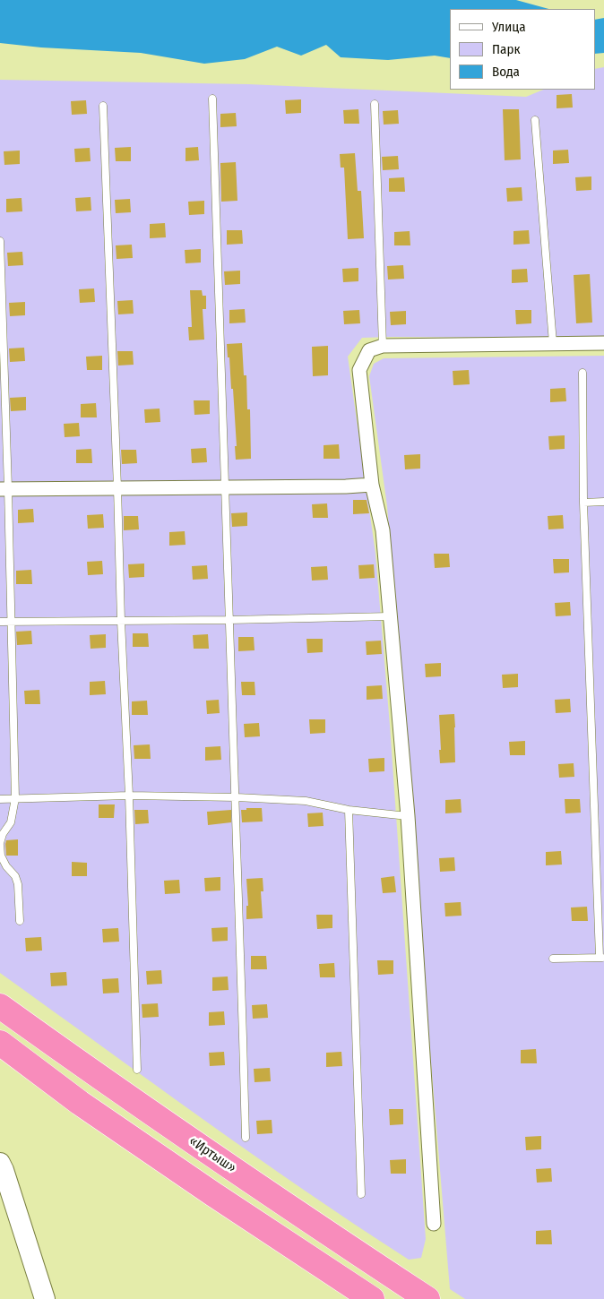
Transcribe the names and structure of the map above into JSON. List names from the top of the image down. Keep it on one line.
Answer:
{"streets":{"highway":["«Иртыш»"]},"legend":["Улица","Парк","Вода"]}
